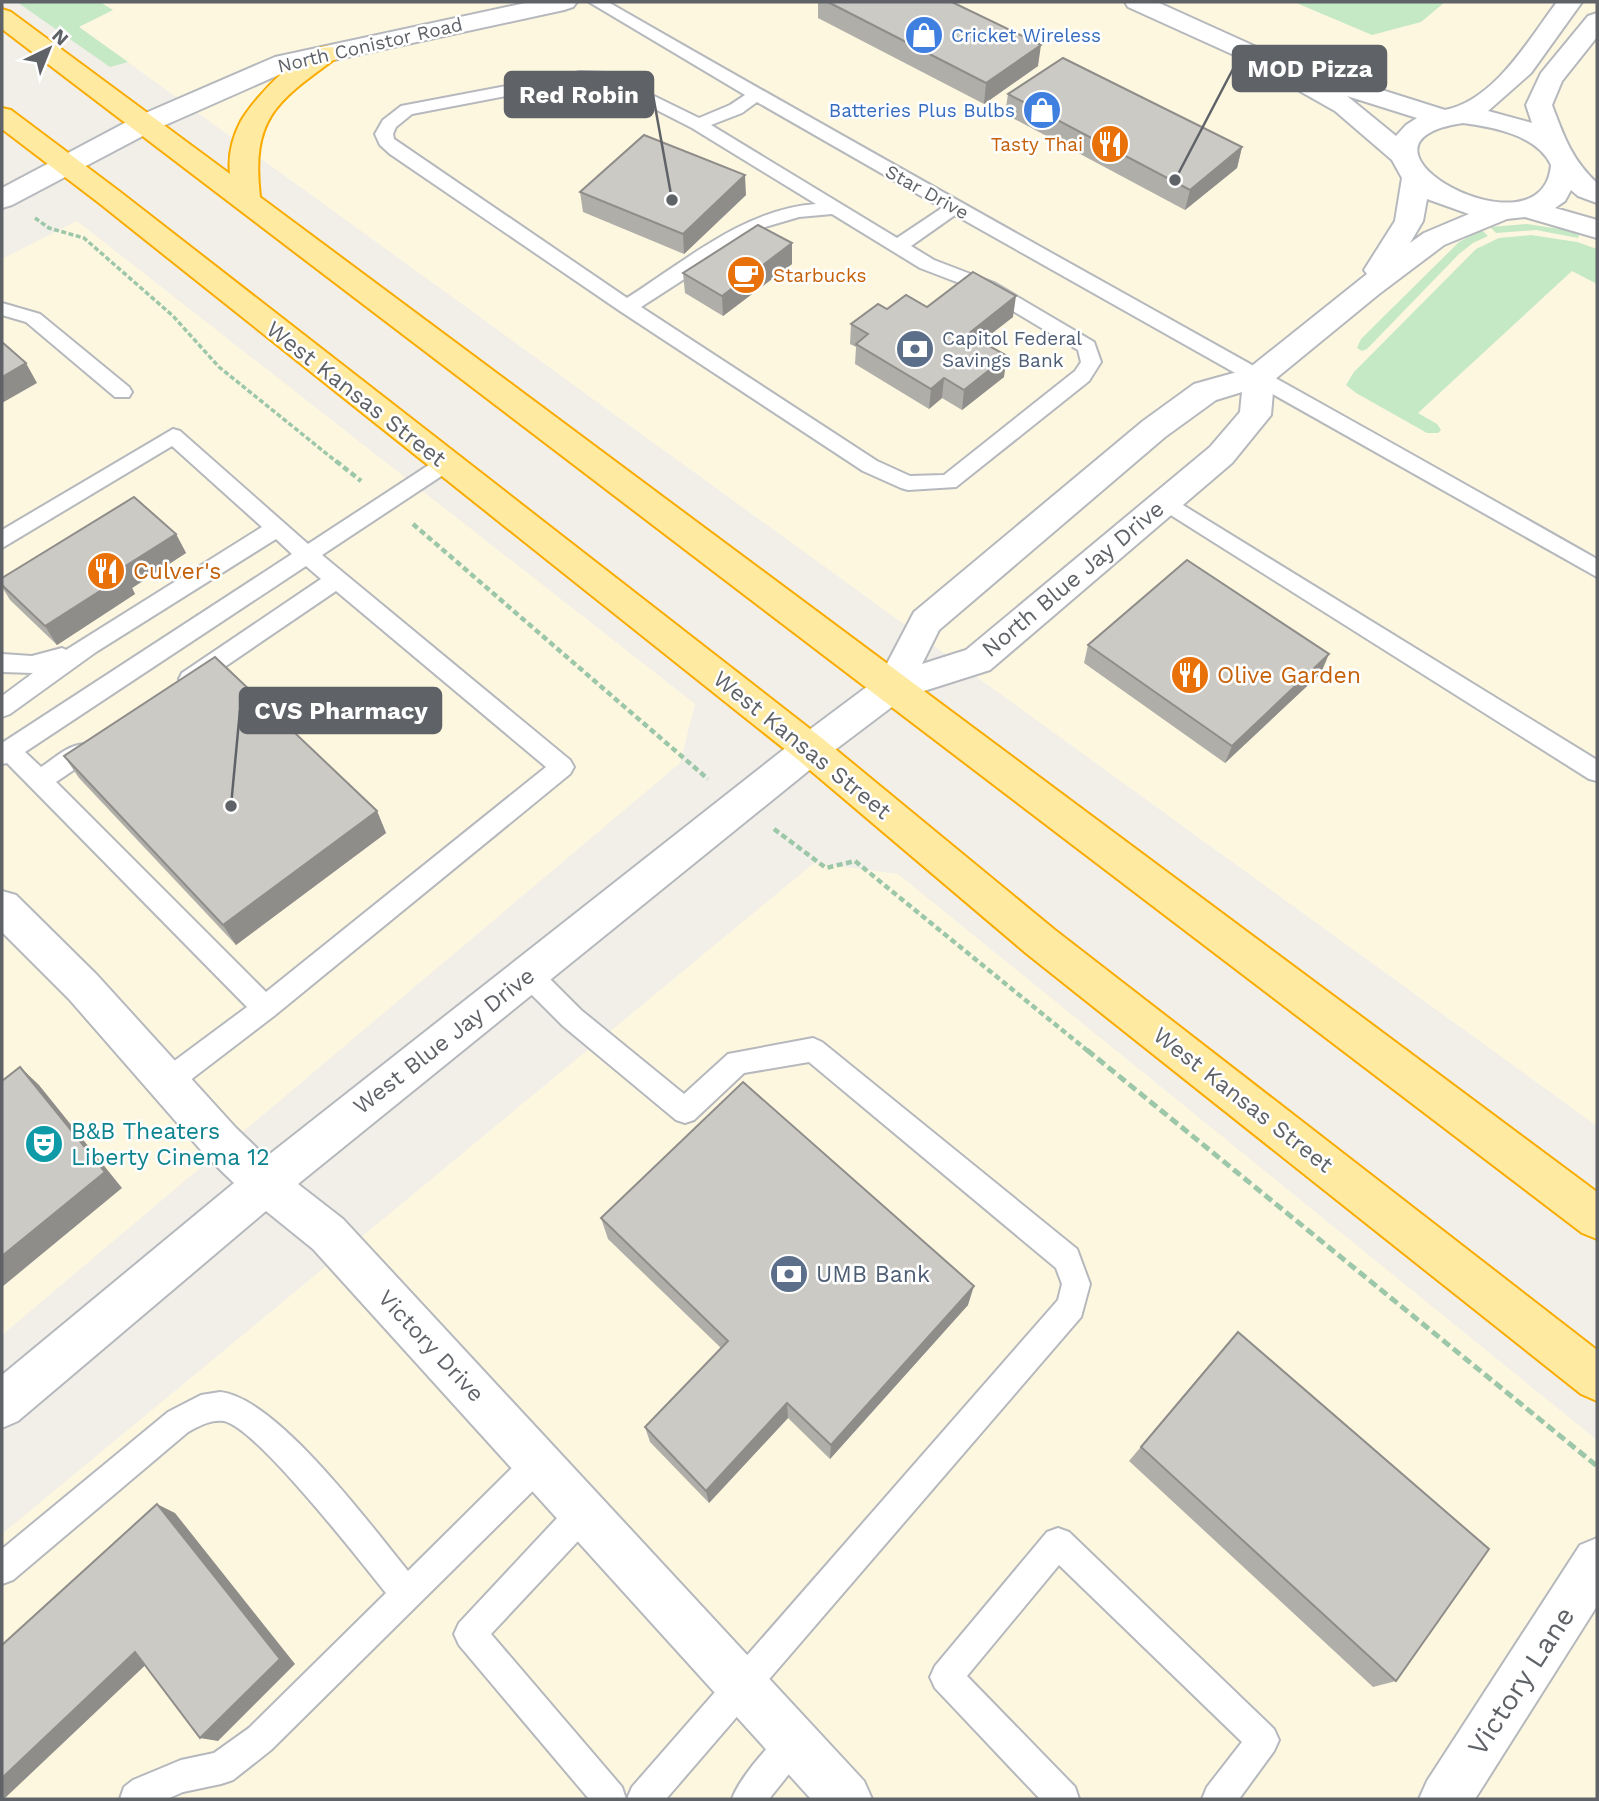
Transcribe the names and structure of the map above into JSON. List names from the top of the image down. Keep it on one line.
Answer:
{"streets":{"highway":["West Kansas Street"],"street":["North Conistor Road","North Blue Jay Drive","West Blue Jay Drive","Victory Drive","Victory Lane"],"lane":["Star Drive"]},"crossings":[["North Conistor Road","West Kansas Street"],["Star Drive","North Blue Jay Drive"],["West Kansas Street","West Blue Jay Drive"],["North Blue Jay Drive","West Blue Jay Drive"],["West Blue Jay Drive","Victory Drive"]],"places":{"shop":["Cricket Wireless","Batteries Plus Bulbs"],"restaurant":["Tasty Thai","Culver's","Olive Garden"],"other":["MOD Pizza","Red Robin","CVS Pharmacy"],"cafe":["Starbucks"],"bank":["Capitol Federal Savings Bank","UMB Bank"],"theatre":["B&B Theaters Liberty Cinema 12"]},"north":"top right"}
